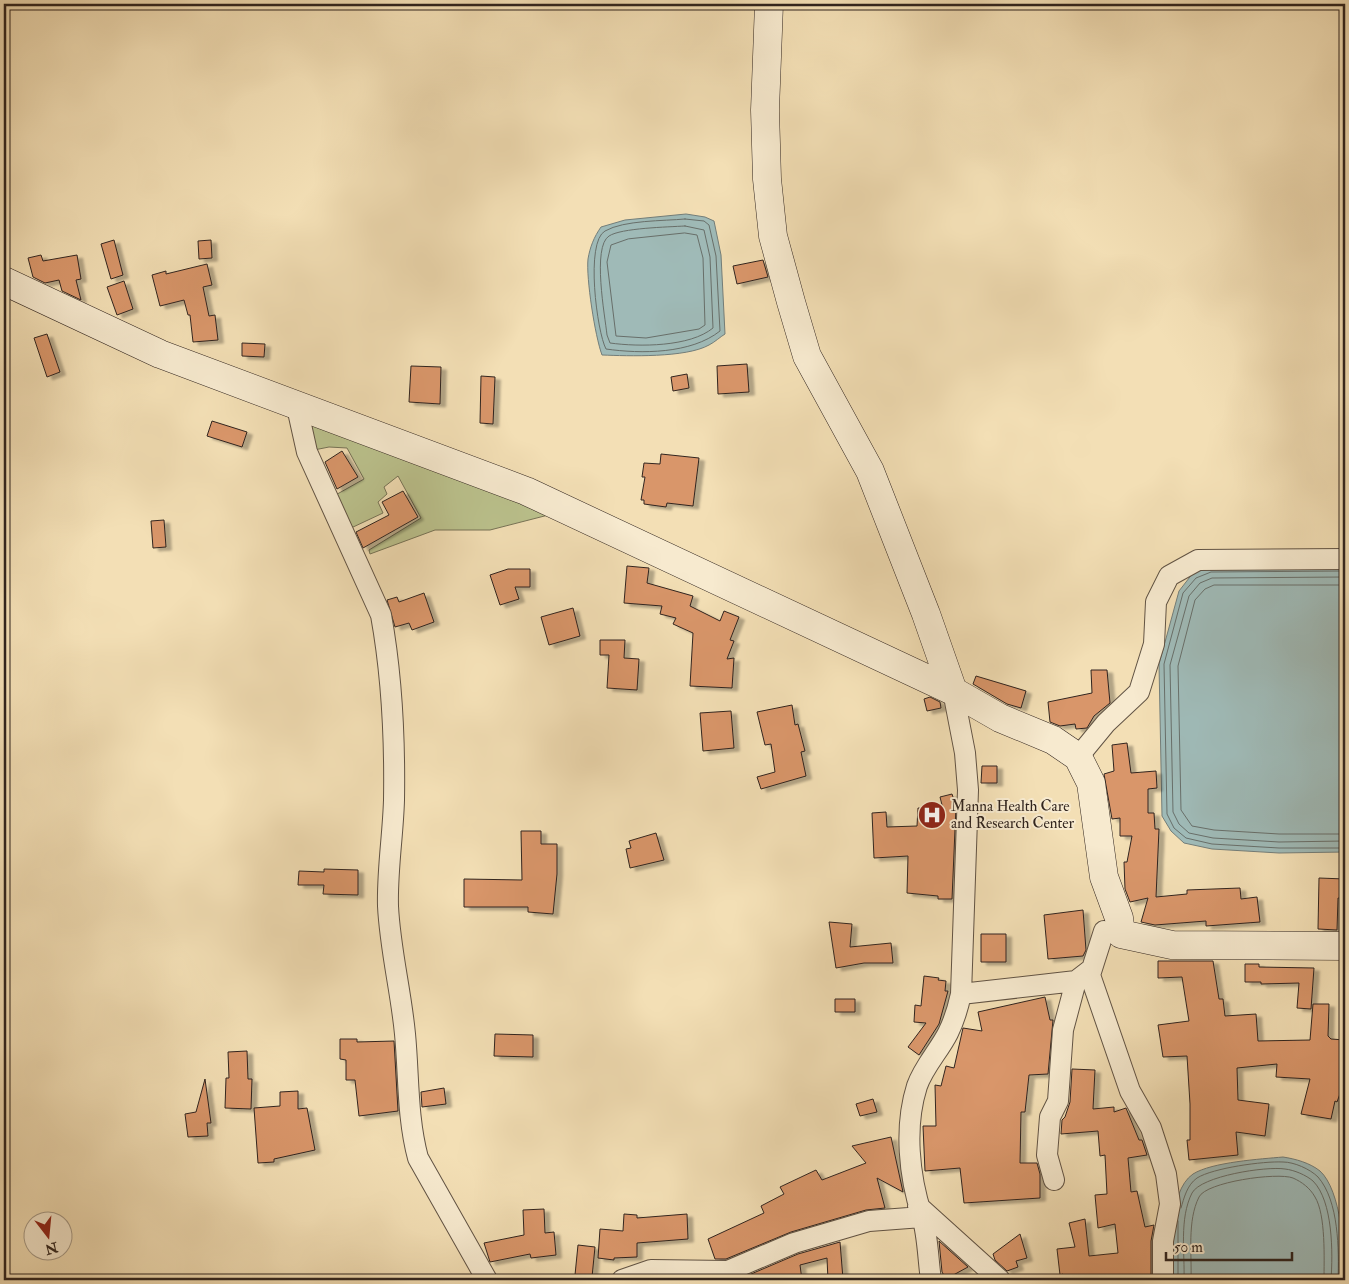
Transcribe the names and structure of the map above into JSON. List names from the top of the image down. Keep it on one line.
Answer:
{"places":{"hospital":["Manna Health Care and Research Center"]},"scale_bar":"50 m","north":"bottom"}
